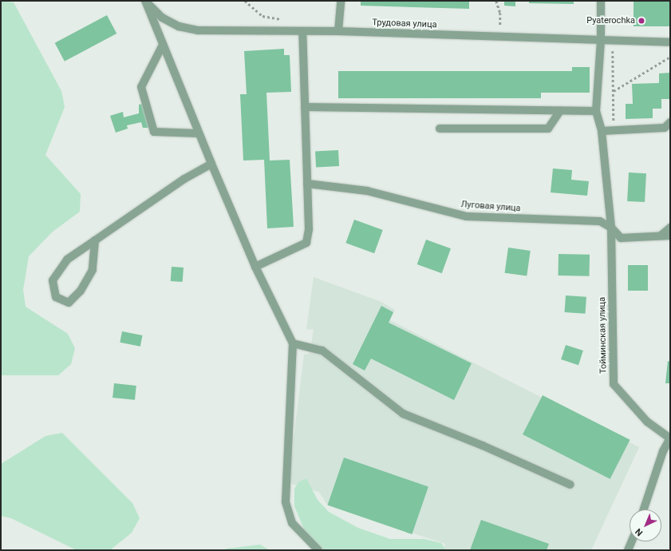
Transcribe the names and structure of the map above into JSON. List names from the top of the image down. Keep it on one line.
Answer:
{"streets":{"street":["Трудовая улица","Луговая улица","Тойминская улица"]},"crossings":[["Трудовая улица","Тойминская улица"],["Луговая улица","Тойминская улица"]],"places":["Pyaterochka"],"north":"bottom left"}
